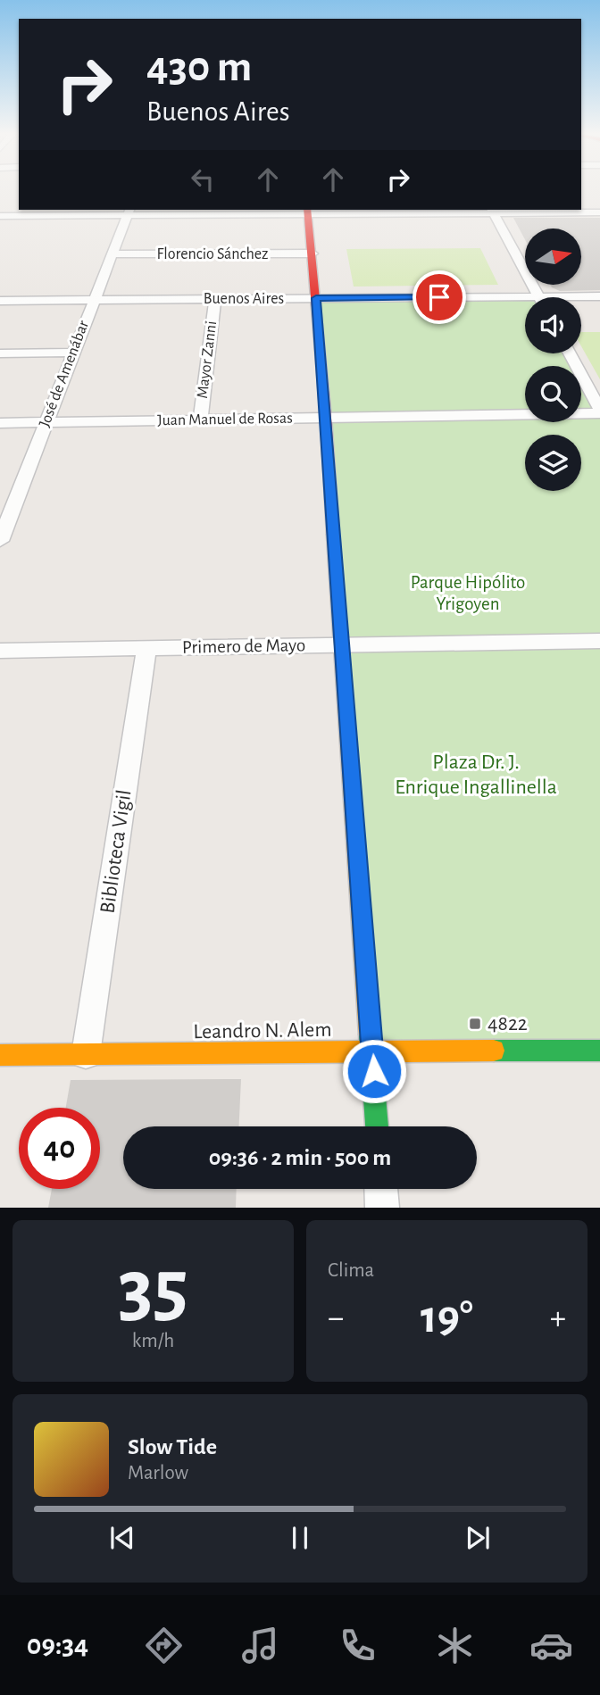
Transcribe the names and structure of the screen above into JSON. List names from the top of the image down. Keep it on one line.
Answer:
{"streets":{"street":["Florencio Sánchez","Buenos Aires","Mayor Zanni","José de Amenábar","Juan Manuel de Rosas","Primero de Mayo","Biblioteca Vigil","Leandro N. Alem"]},"crossings":[["Florencio Sánchez","José de Amenábar"],["Buenos Aires","Mayor Zanni"],["Buenos Aires","José de Amenábar"],["Mayor Zanni","Juan Manuel de Rosas"],["José de Amenábar","Juan Manuel de Rosas"],["Primero de Mayo","Biblioteca Vigil"],["Biblioteca Vigil","Leandro N. Alem"]],"parks":["Parque Hipólito Yrigoyen","Plaza Dr. J. Enrique Ingallinella"],"places":{"transit":["4822"]},"north":"right","page":{"turn":["430 m","Buenos Aires"],"limit":"40","trip":"09:36 · 2 min · 500 m","tile":[["35","km/h"],"Clima"],"heat":["−","19°","+"],"song":["Slow Tide","Marlow"],"tabs":"09:34"}}
